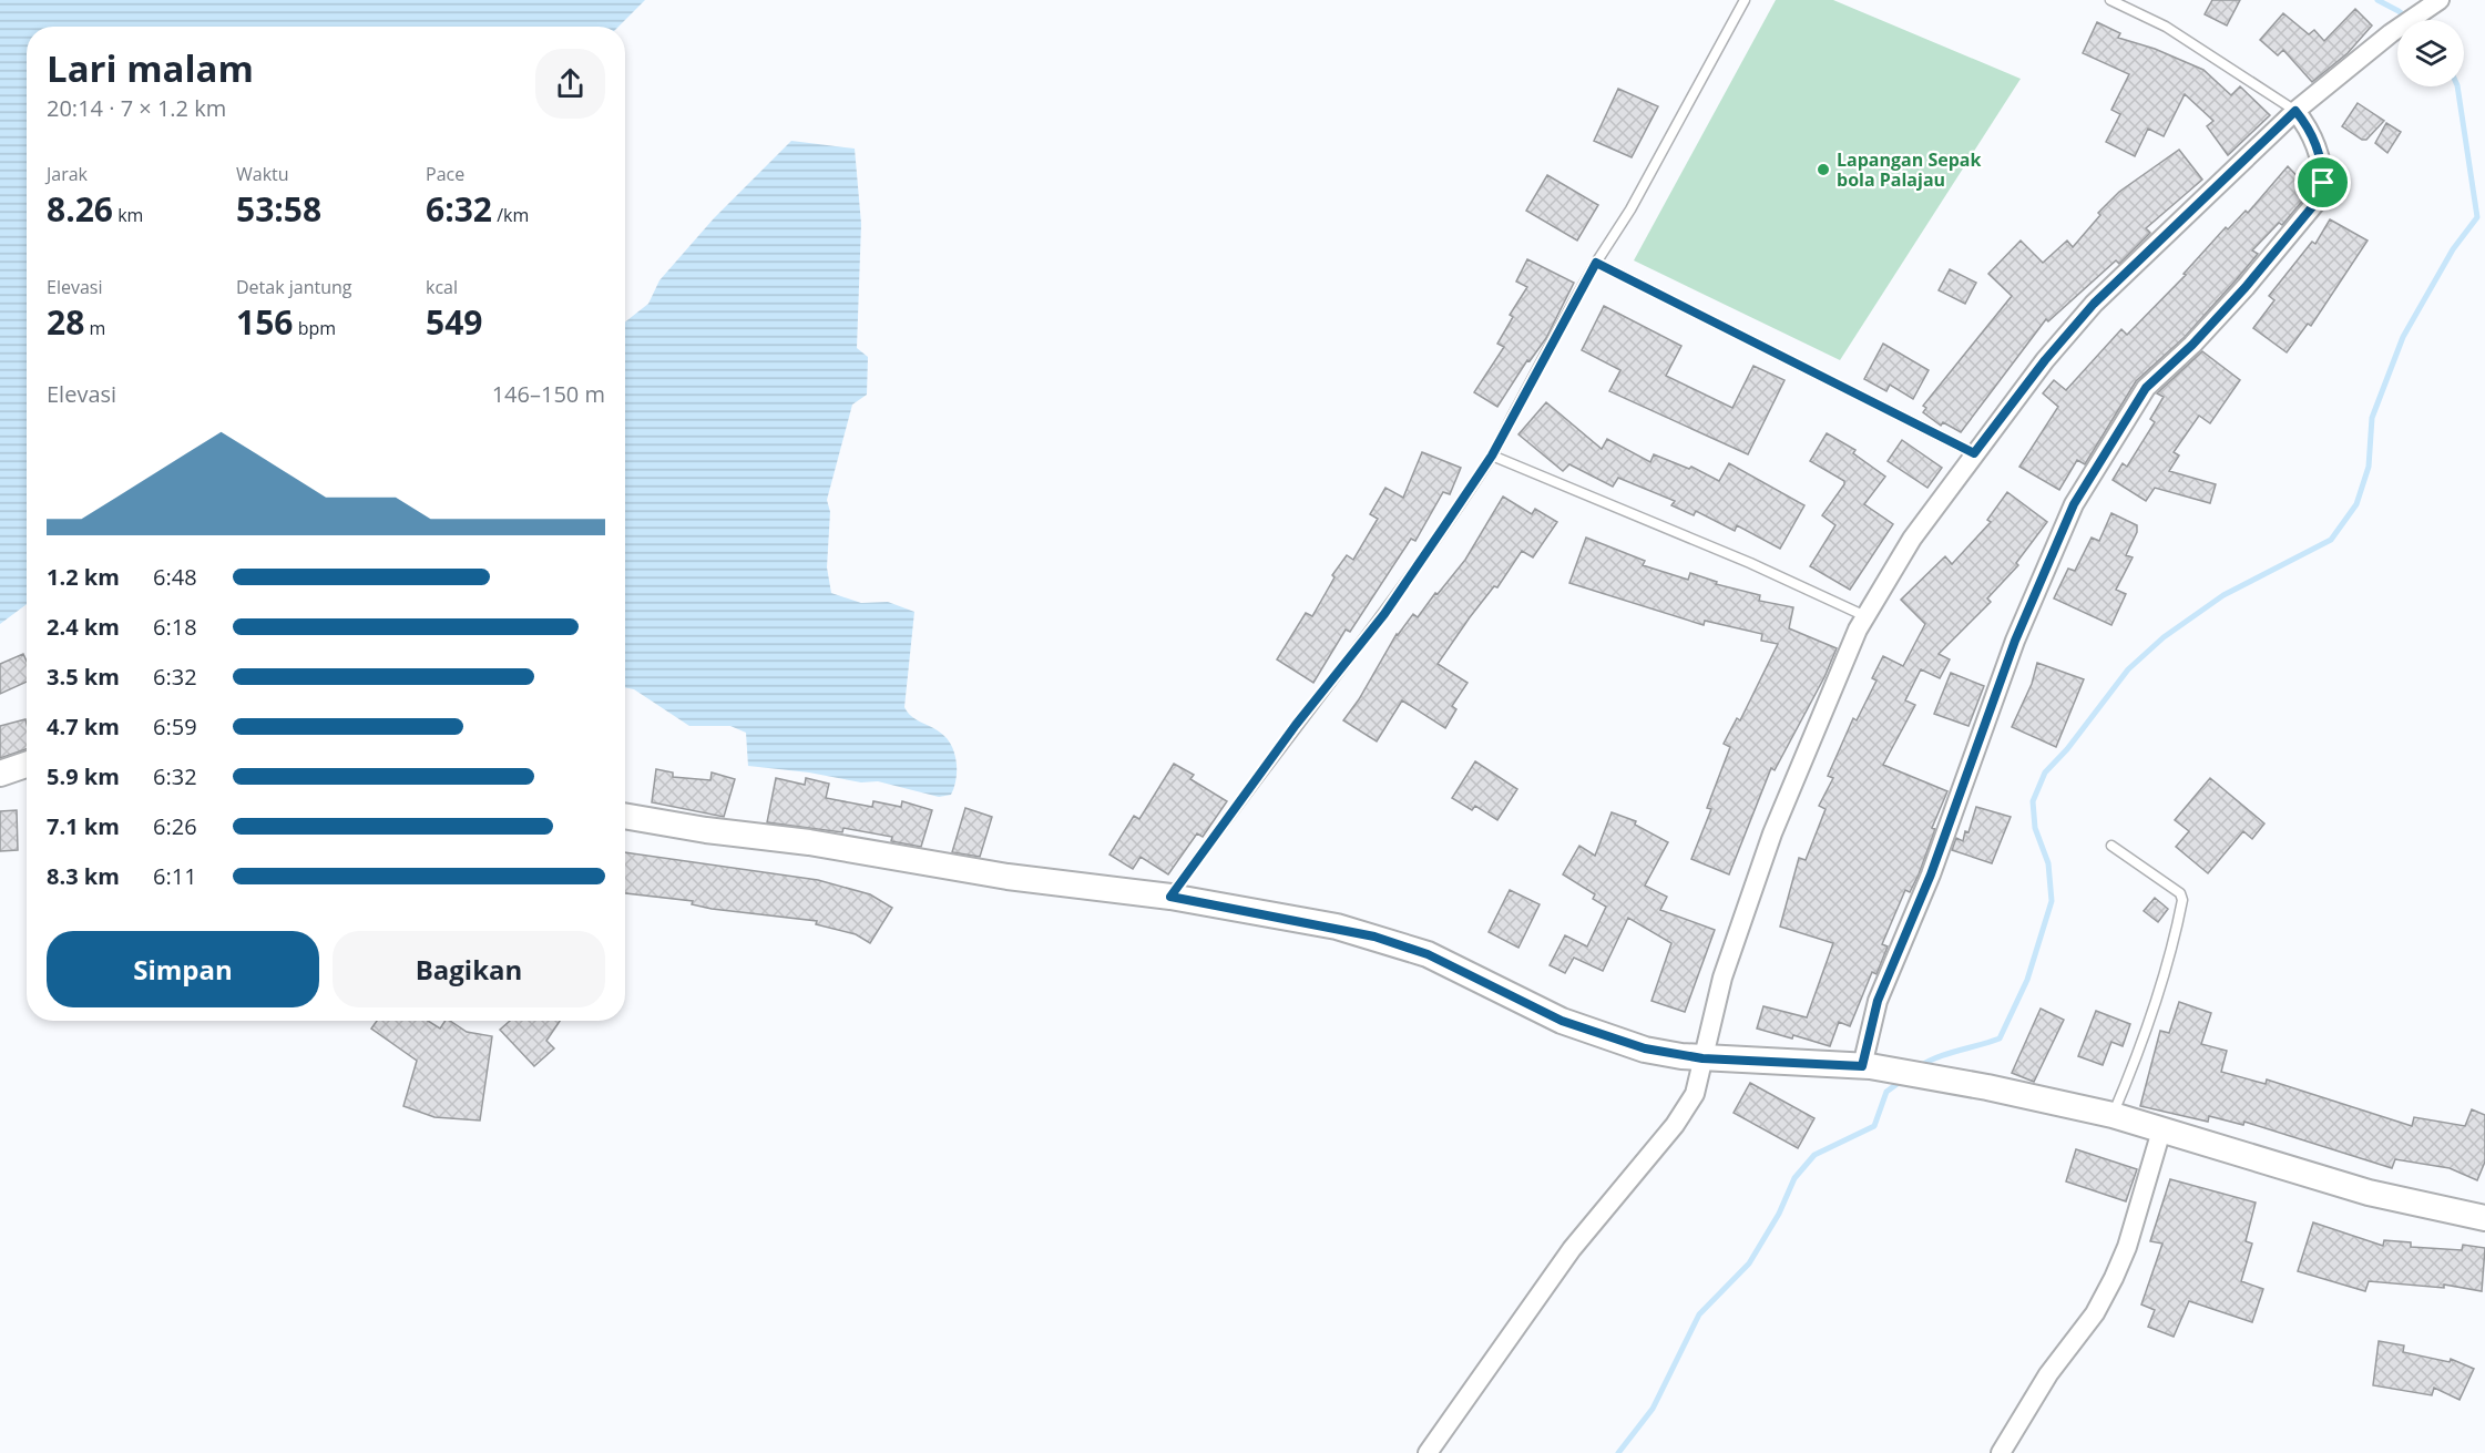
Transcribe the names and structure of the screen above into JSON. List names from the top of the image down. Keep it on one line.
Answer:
{"places":["Lapangan Sepak bola Palajau"],"page":{"heading":["Lari malam","20:14 · 7 × 1.2 km"],"stats":[["Jarak","8.26 km"],["Waktu","53:58"],["Pace","6:32 /km"],["Elevasi","28 m"],["Detak jantung","156 bpm"],["kcal","549"]],"chart":["Elevasi","146–150 m"],"list":[{"name":"1.2 km","note":"6:48"},{"name":"2.4 km","note":"6:18"},{"name":"3.5 km","note":"6:32"},{"name":"4.7 km","note":"6:59"},{"name":"5.9 km","note":"6:32"},{"name":"7.1 km","note":"6:26"},{"name":"8.3 km","note":"6:11"}],"buttons":["Simpan","Bagikan"]}}
